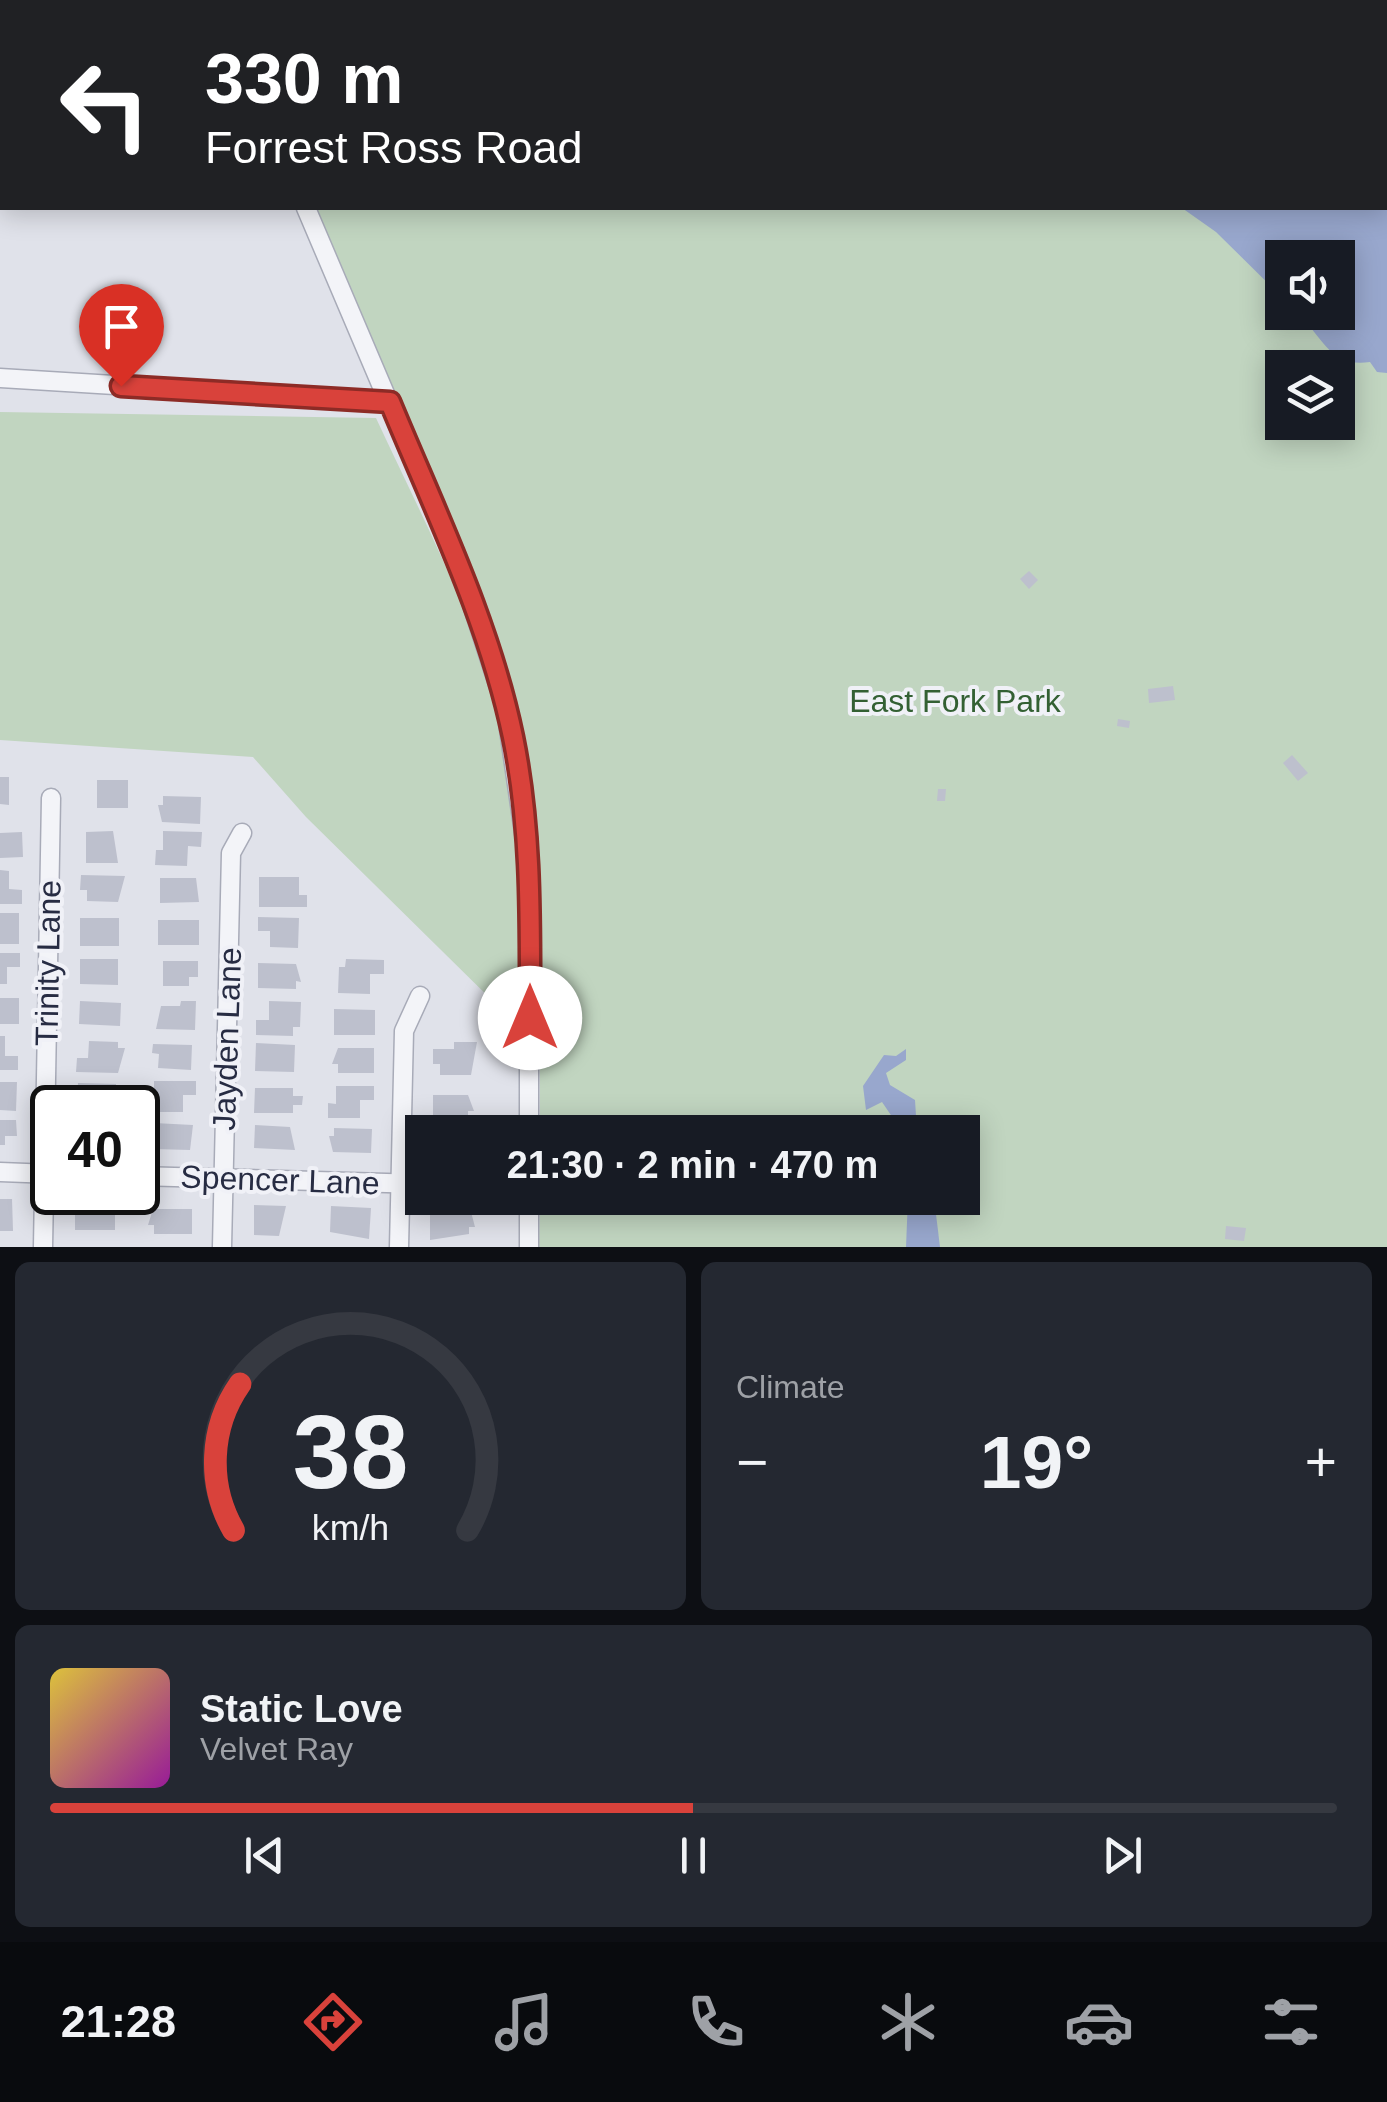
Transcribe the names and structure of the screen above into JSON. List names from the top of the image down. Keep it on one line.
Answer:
{"streets":{"street":["Trinity Lane","Jayden Lane","Spencer Lane"]},"crossings":[["Jayden Lane","Spencer Lane"]],"parks":["East Fork Park"],"page":{"turn":["330 m","Forrest Ross Road"],"limit":"40","trip":"21:30 · 2 min · 470 m","tile":"Climate","heat":["−","19°","+"],"song":["Static Love","Velvet Ray"],"tabs":"21:28","gauge":["38","km/h"]}}
